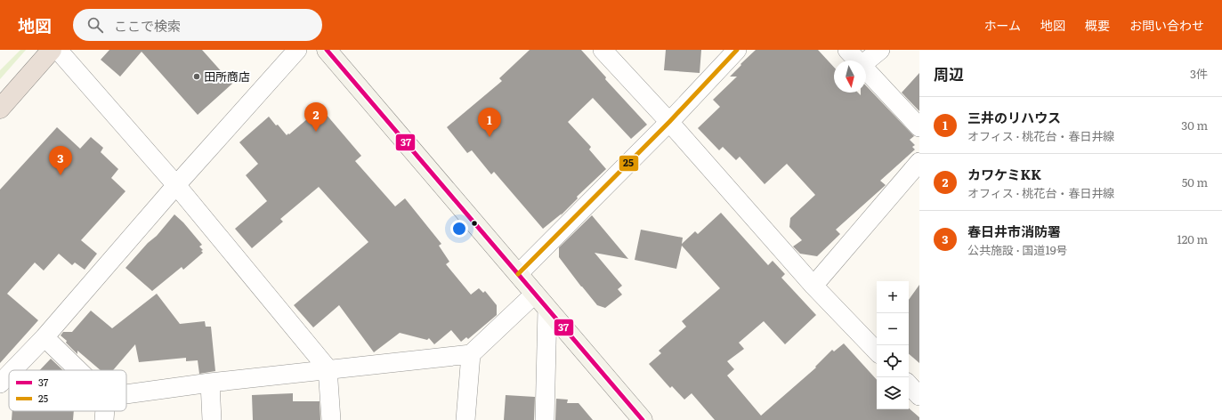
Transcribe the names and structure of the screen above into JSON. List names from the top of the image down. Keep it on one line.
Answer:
{"places":["田所商店"],"lines":["transit line 37","transit line 25"],"legend":["37","25"],"north":"bottom","page":{"header":"地図","search":"ここで検索","nav":["ホーム","地図","概要","お問い合わせ"],"heading":["周辺","3件"],"list":[{"mark":"1","name":"三井のリハウス","note":"オフィス · 桃花台・春日井線","value":"30 m"},{"mark":"2","name":"カワケミKK","note":"オフィス · 桃花台・春日井線","value":"50 m"},{"mark":"3","name":"春日井市消防署","note":"公共施設 · 国道19号","value":"120 m"}],"pins":["2","1","3"],"map_buttons":["+","−"]}}
